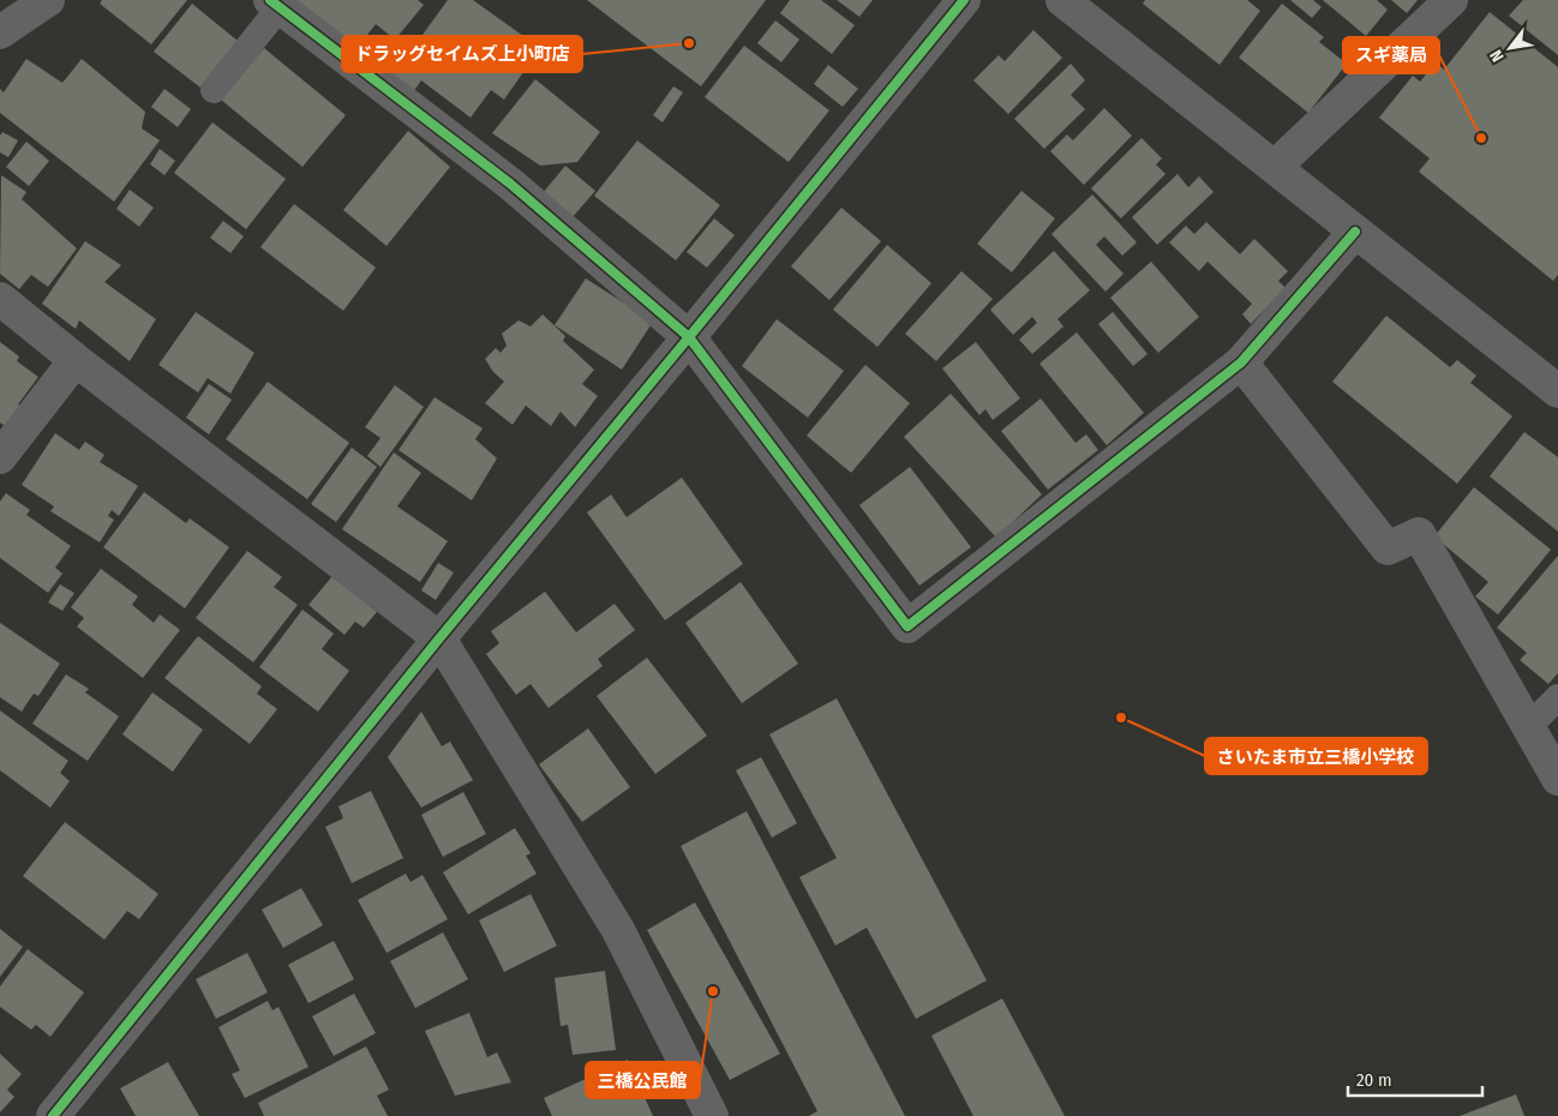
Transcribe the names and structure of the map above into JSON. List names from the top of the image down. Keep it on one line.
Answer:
{"places":["ドラッグセイムズ上小町店","スギ薬局","さいたま市立三橋小学校","三橋公民館"],"scale_bar":"20 m","north":"bottom left"}
